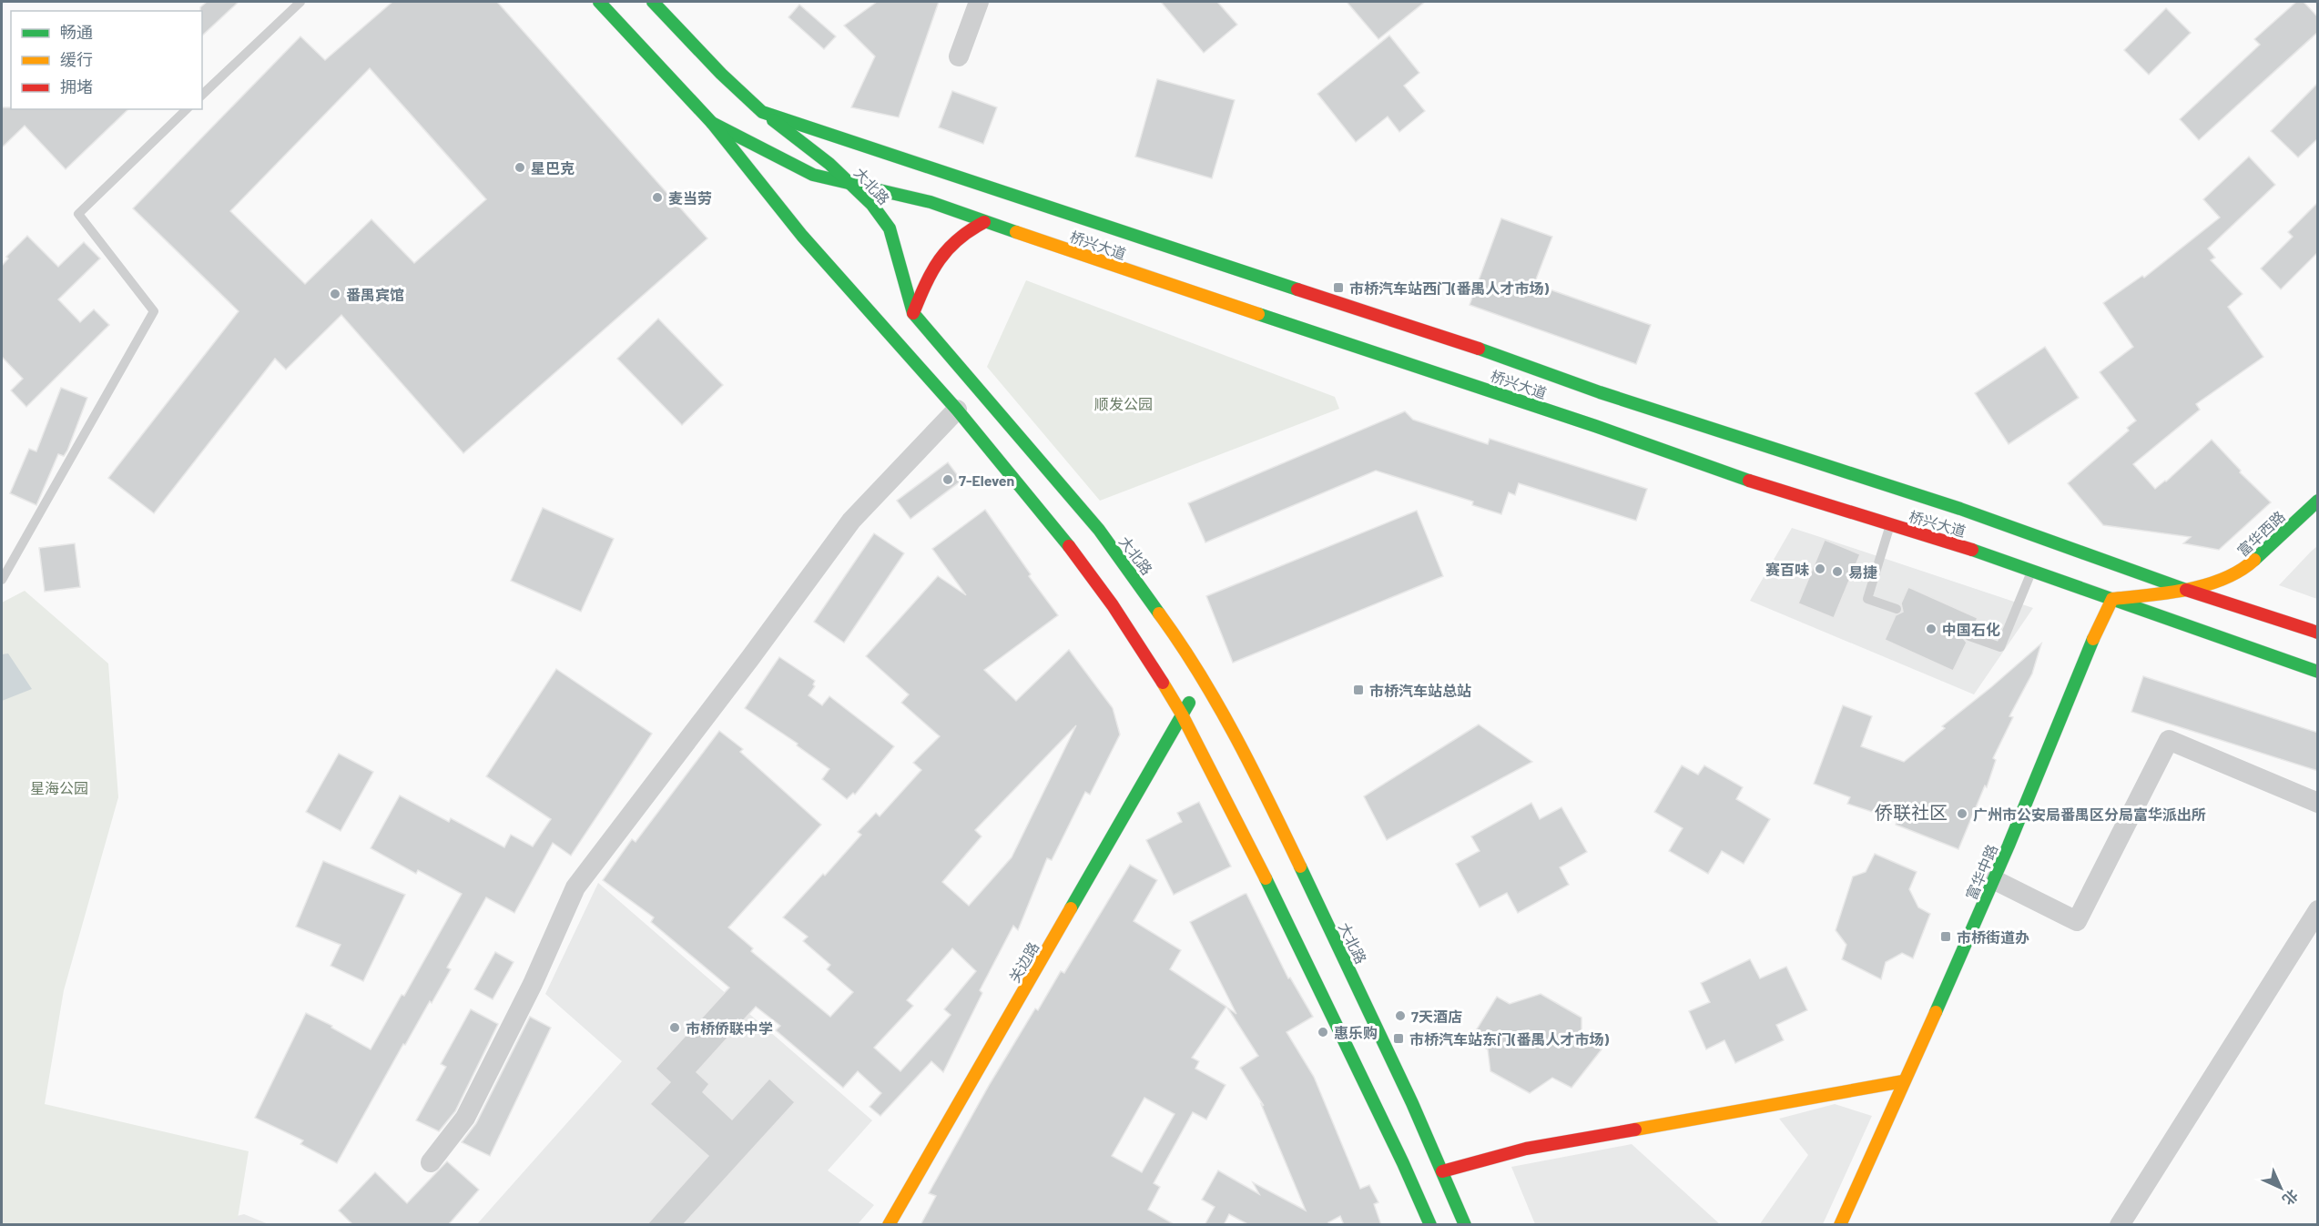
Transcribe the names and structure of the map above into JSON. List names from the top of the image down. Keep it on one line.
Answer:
{"streets":{"main road":["大北路","桥兴大道","富华西路","富华中路","关边路"]},"crossings":[["大北路","桥兴大道"],["大北路","关边路"],["桥兴大道","富华西路"],["桥兴大道","富华中路"]],"districts":["侨联社区"],"parks":["顺发公园","星海公园"],"places":{"other":["星巴克","麦当劳","番禺宾馆","7-Eleven","赛百味","易捷","中国石化","广州市公安局番禺区分局富华派出所","7天酒店","市桥侨联中学","惠乐购"],"transit":["市桥汽车站西门(番禺人才市场)","市桥汽车站总站","市桥街道办","市桥汽车站东门(番禺人才市场)"]},"legend":["畅通","缓行","拥堵"],"north":"bottom right"}
